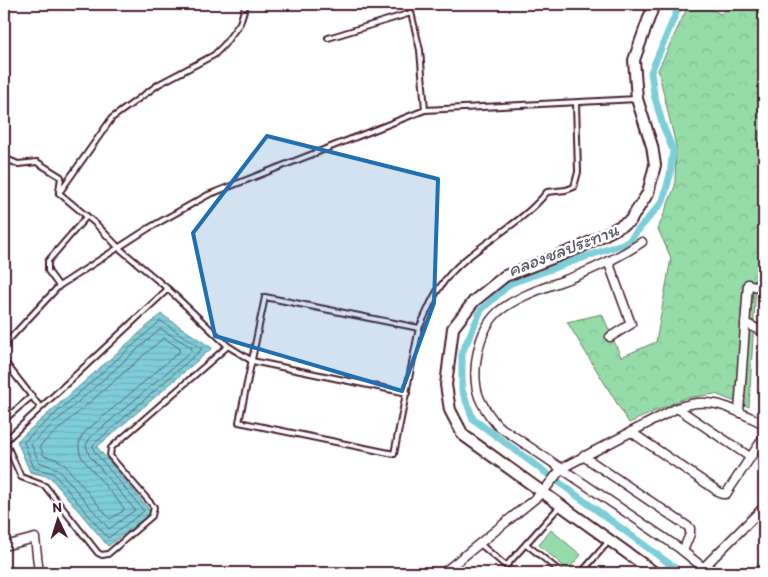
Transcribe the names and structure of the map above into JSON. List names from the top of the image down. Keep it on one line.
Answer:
{"water":["คลองชลประทาน"],"north":"top"}
